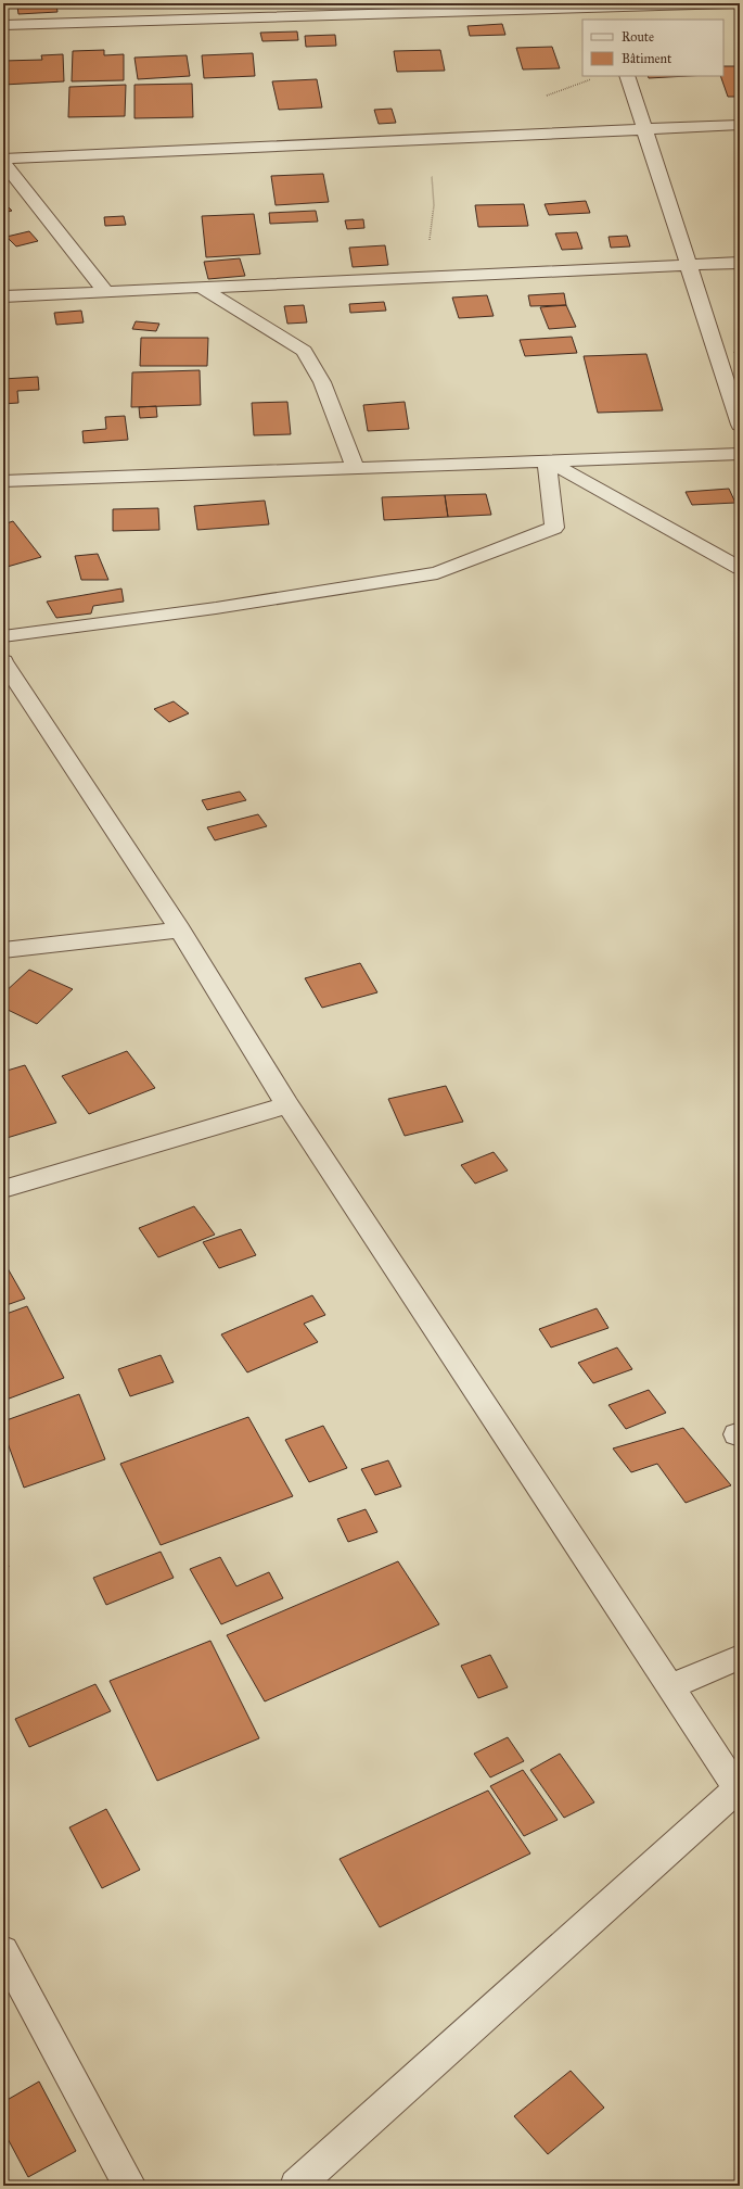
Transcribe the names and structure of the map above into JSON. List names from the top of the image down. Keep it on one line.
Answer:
{"legend":["Route","Bâtiment"]}
